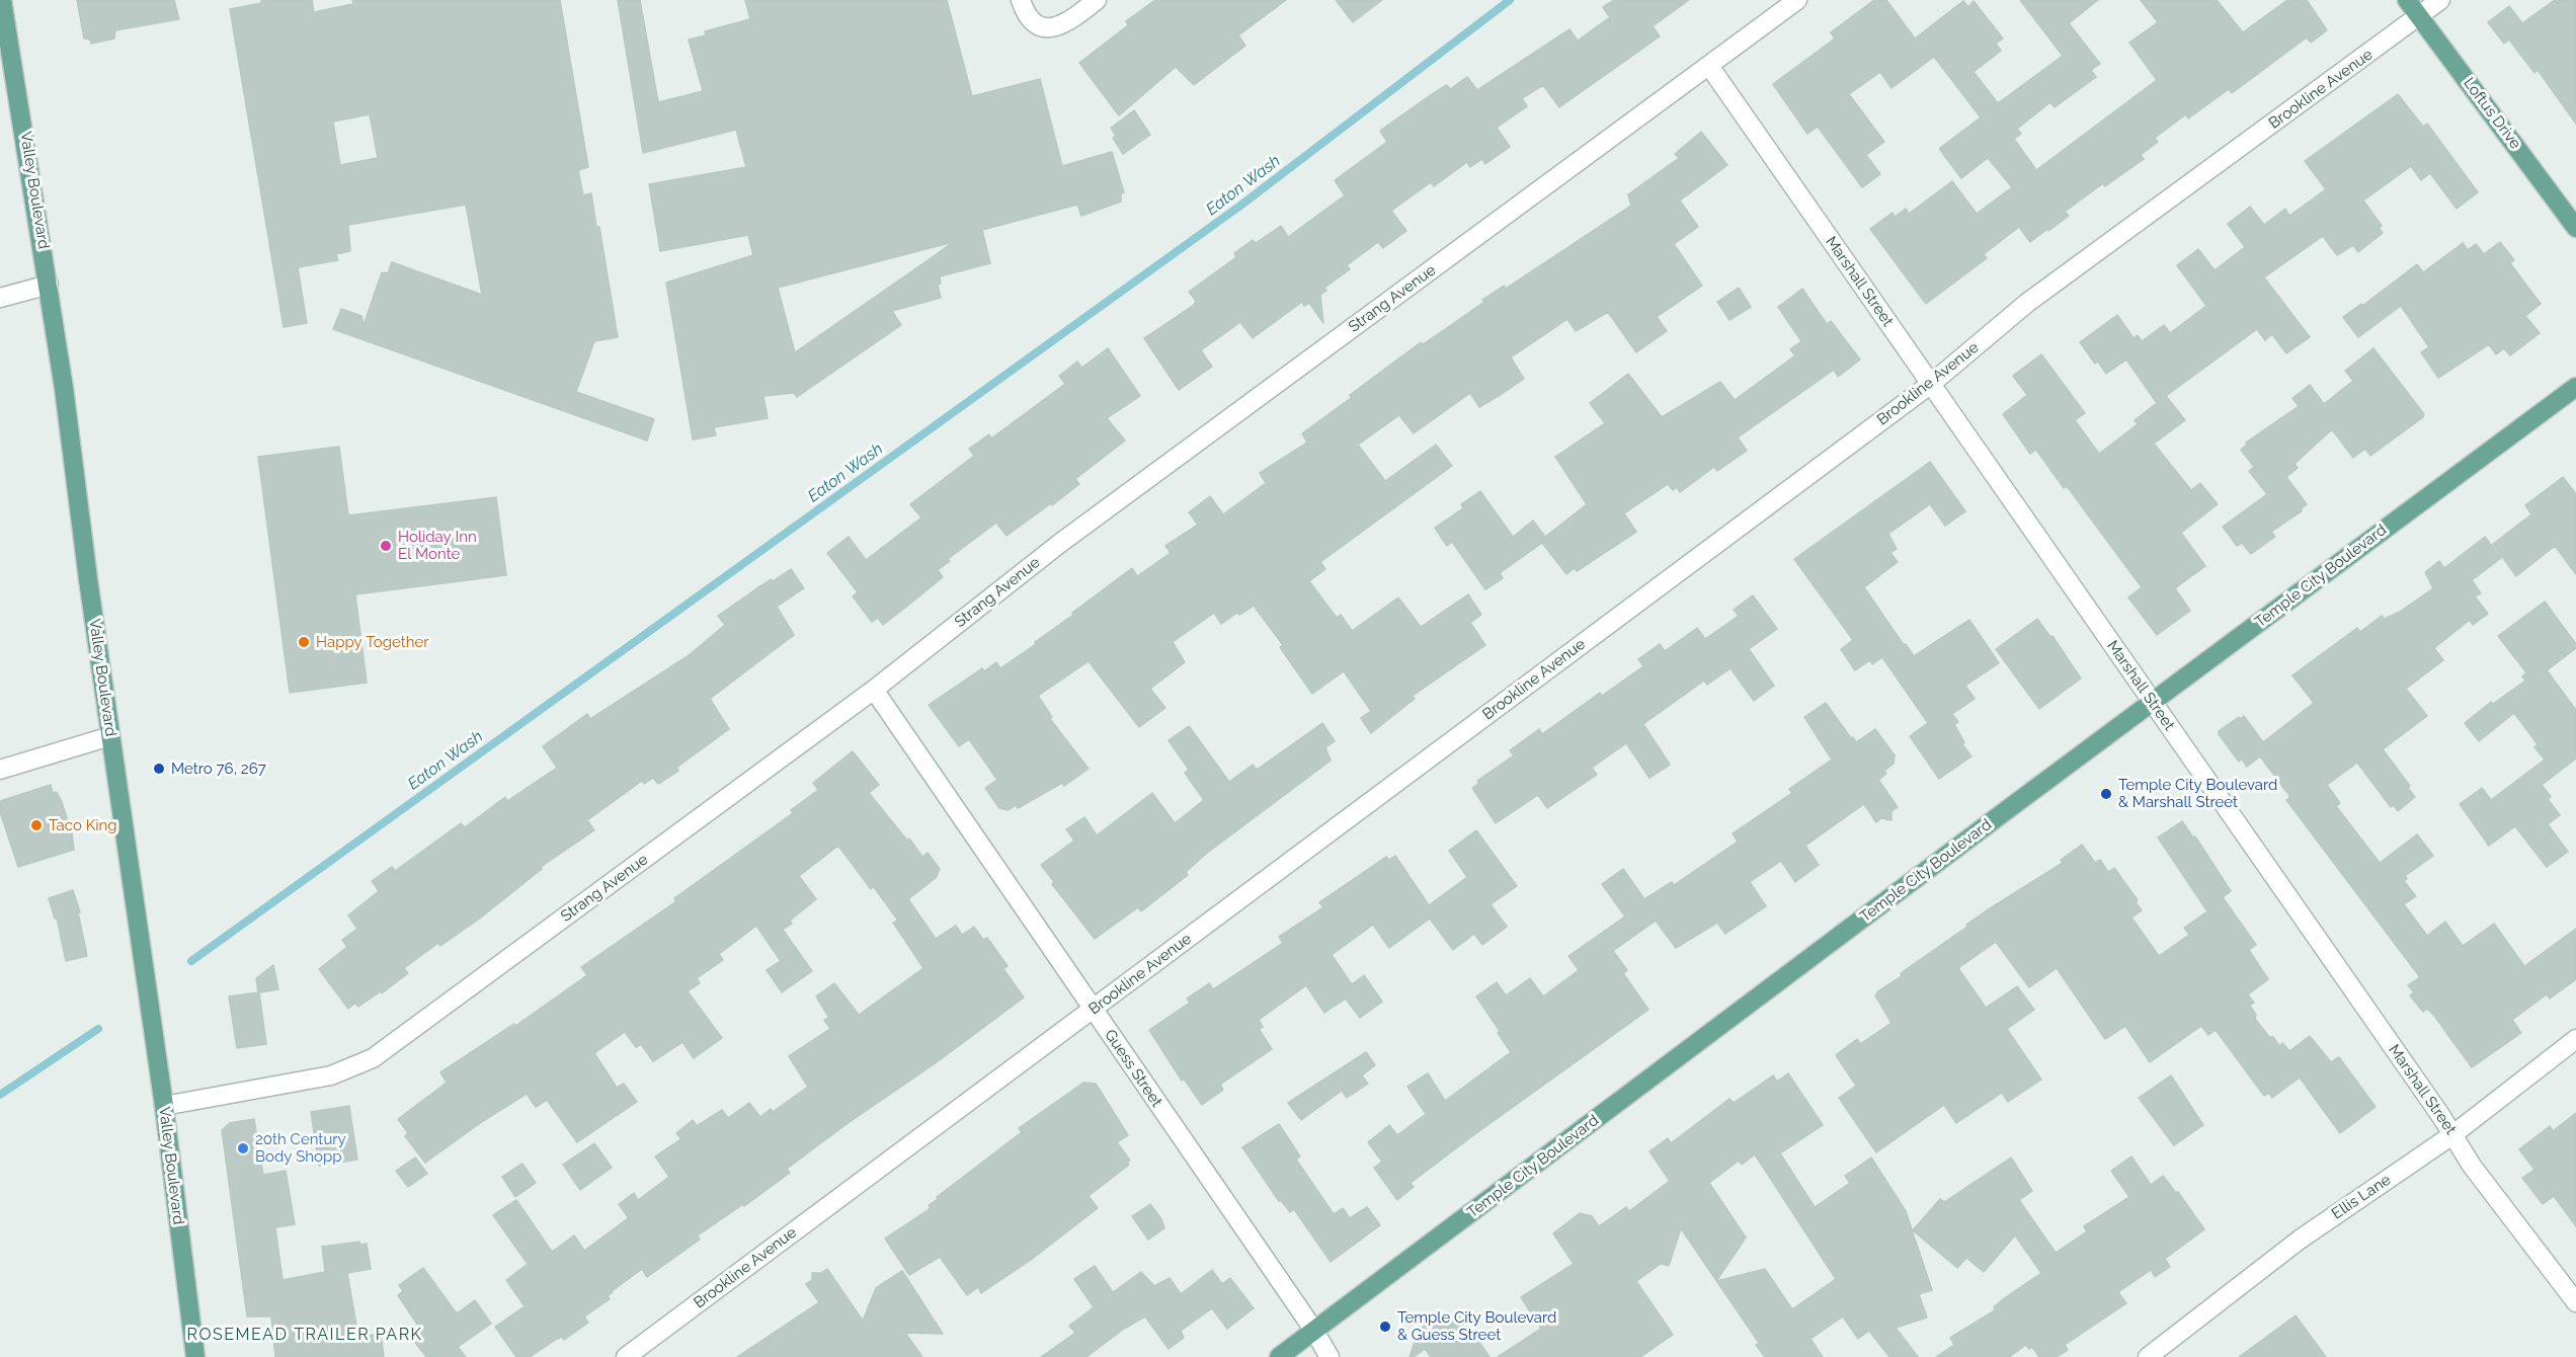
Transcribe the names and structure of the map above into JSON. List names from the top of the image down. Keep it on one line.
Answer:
{"streets":{"main road":["Loftus Drive","Valley Boulevard","Temple City Boulevard"],"street":["Brookline Avenue","Marshall Street","Strang Avenue","Guess Street","Ellis Lane"]},"crossings":[["Brookline Avenue","Loftus Drive"],["Brookline Avenue","Marshall Street"],["Brookline Avenue","Guess Street"],["Valley Boulevard","Strang Avenue"],["Marshall Street","Strang Avenue"],["Marshall Street","Temple City Boulevard"],["Marshall Street","Ellis Lane"],["Strang Avenue","Guess Street"],["Temple City Boulevard","Guess Street"]],"districts":["ROSEMEAD TRAILER PARK"],"water":["Eaton Wash"],"places":["Holiday Inn El Monte","Happy Together","Metro 76, 267","Temple City Boulevard & Marshall Street","Taco King","20th Century Body Shopp","Temple City Boulevard & Guess Street"]}
